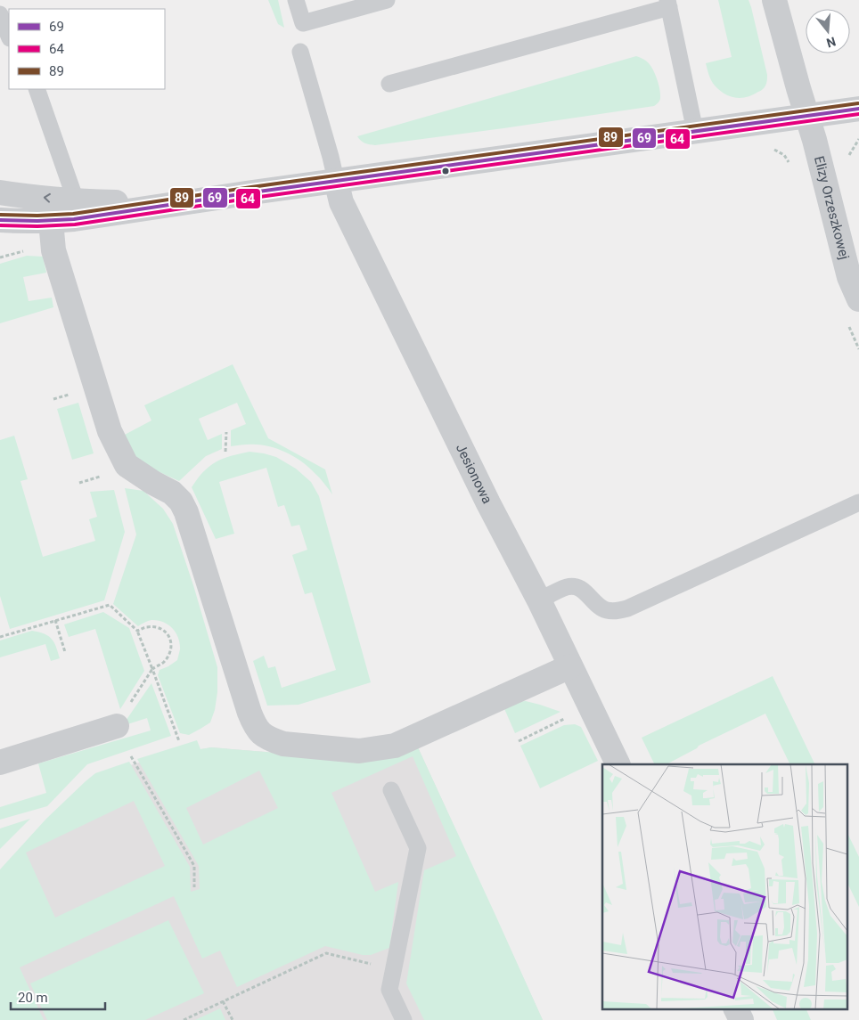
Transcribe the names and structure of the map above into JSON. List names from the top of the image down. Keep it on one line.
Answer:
{"streets":{"street":["Elizy Orzeszkowej","Jesionowa"]},"lines":["transit line 89","transit line 69","transit line 64"],"legend":["69","64","89"],"scale_bar":"20 m","north":"bottom"}
